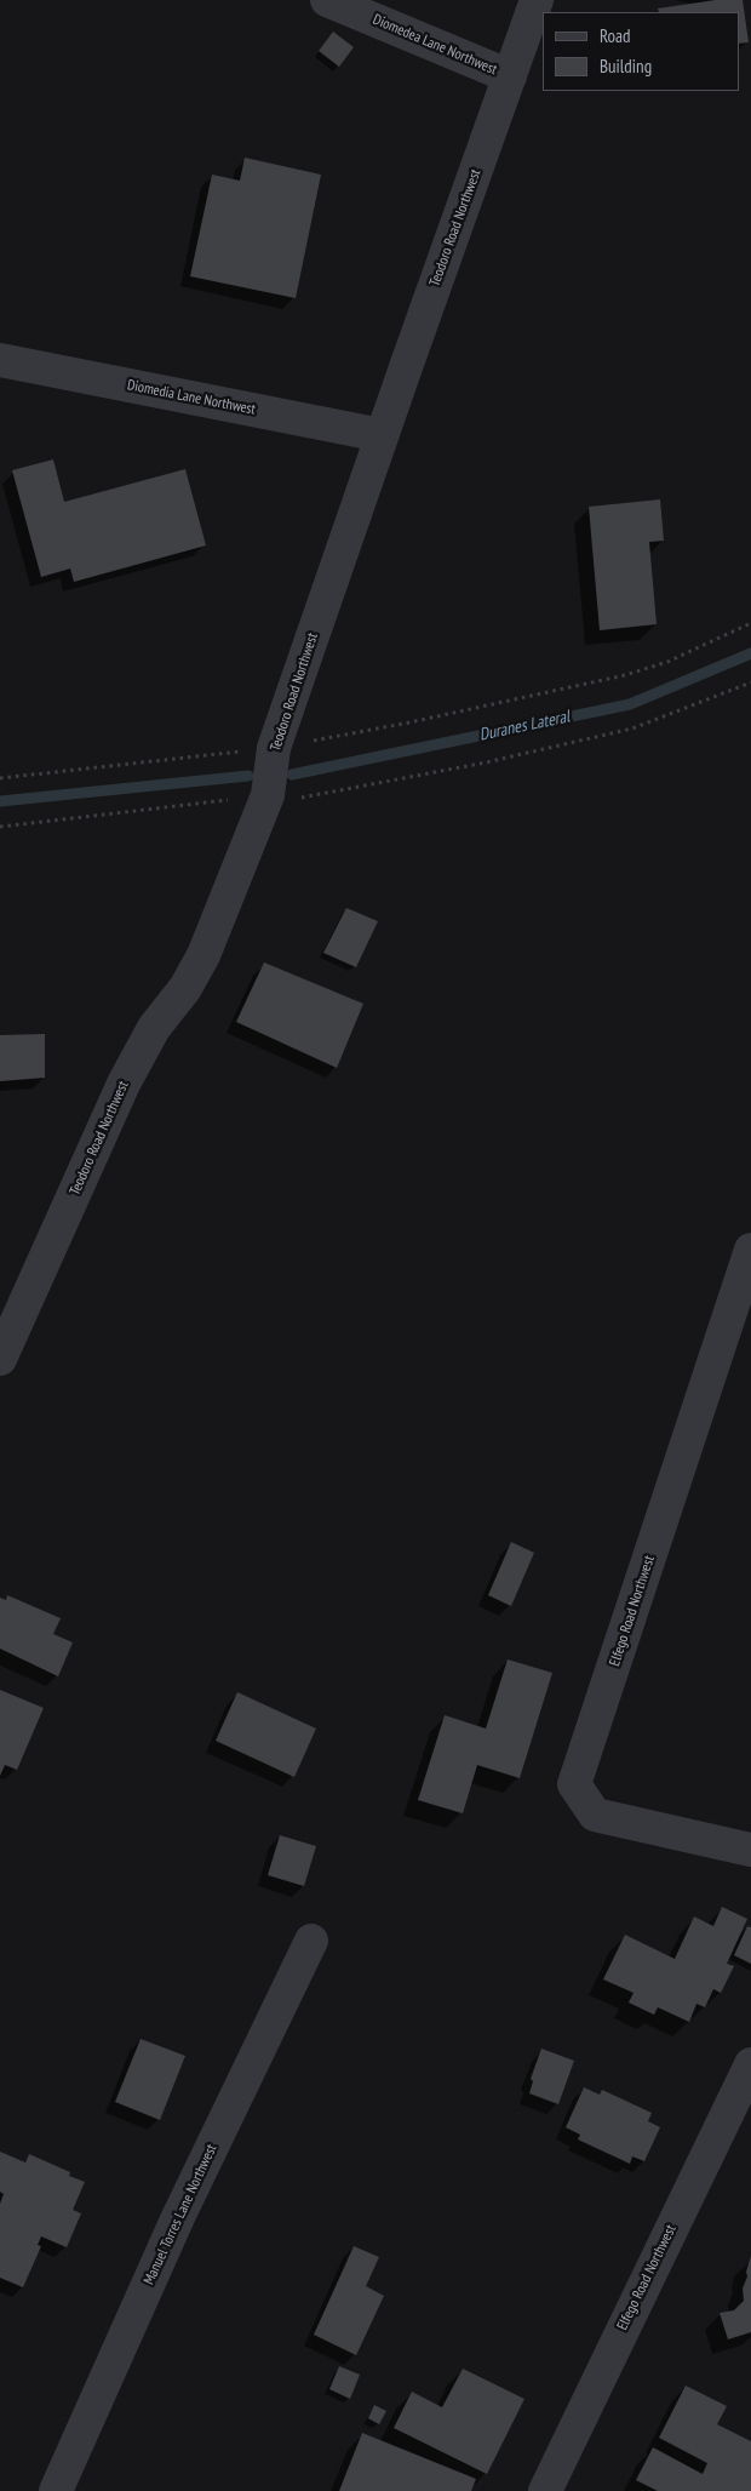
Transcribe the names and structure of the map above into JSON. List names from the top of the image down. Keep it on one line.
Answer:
{"streets":{"street":["Diomedea Lane Northwest","Teodoro Road Northwest","Diomedia Lane Northwest","Elfego Road Northwest","Manuel Torres Lane Northwest"]},"crossings":[["Diomedea Lane Northwest","Teodoro Road Northwest"],["Teodoro Road Northwest","Diomedia Lane Northwest"]],"water":["Duranes Lateral"],"legend":["Road","Building"]}
